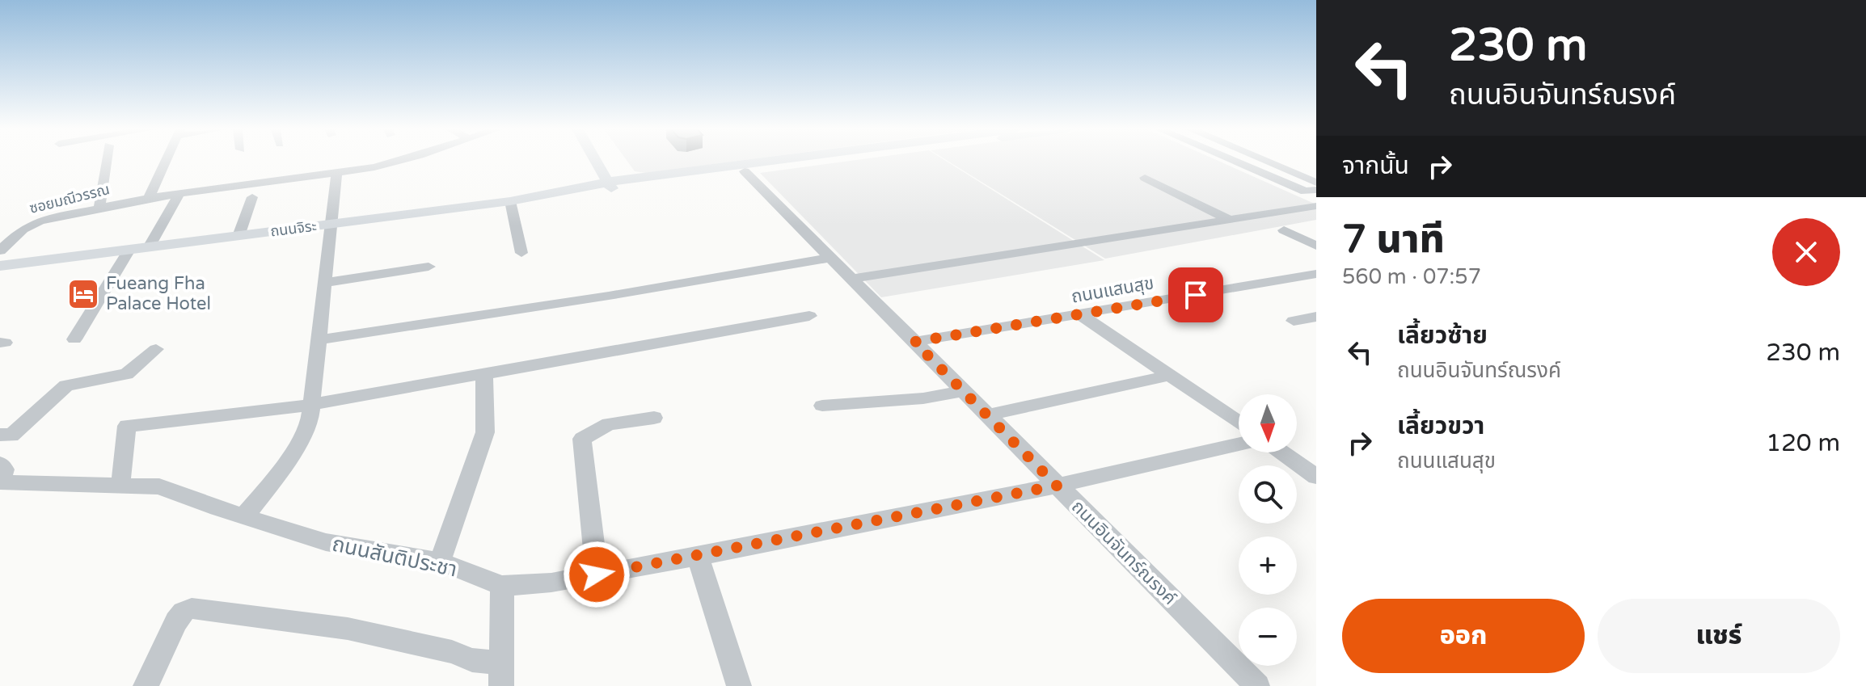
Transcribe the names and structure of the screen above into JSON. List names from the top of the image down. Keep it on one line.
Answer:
{"streets":{"main road":["ถนนจิระ"],"street":["ซอยมณีวรรณ","ถนนแสนสุข","ถนนอินจันทร์ณรงค์","ถนนสันติประชา"]},"crossings":[["ถนนจิระ","ถนนอินจันทร์ณรงค์"],["ถนนแสนสุข","ถนนอินจันทร์ณรงค์"],["ถนนอินจันทร์ณรงค์","ถนนสันติประชา"]],"places":{"hotel":["Fueang Fha Palace Hotel"]},"north":"bottom","page":{"turn":["230 m","ถนนอินจันทร์ณรงค์"],"then":"จากนั้น","heading":["7 นาที","560 m · 07:57"],"list":[{"name":"เลี้ยวซ้าย","note":"ถนนอินจันทร์ณรงค์","value":"230 m"},{"name":"เลี้ยวขวา","note":"ถนนแสนสุข","value":"120 m"}],"map_buttons":["+","−"],"buttons":["ออก","แชร์"]}}
